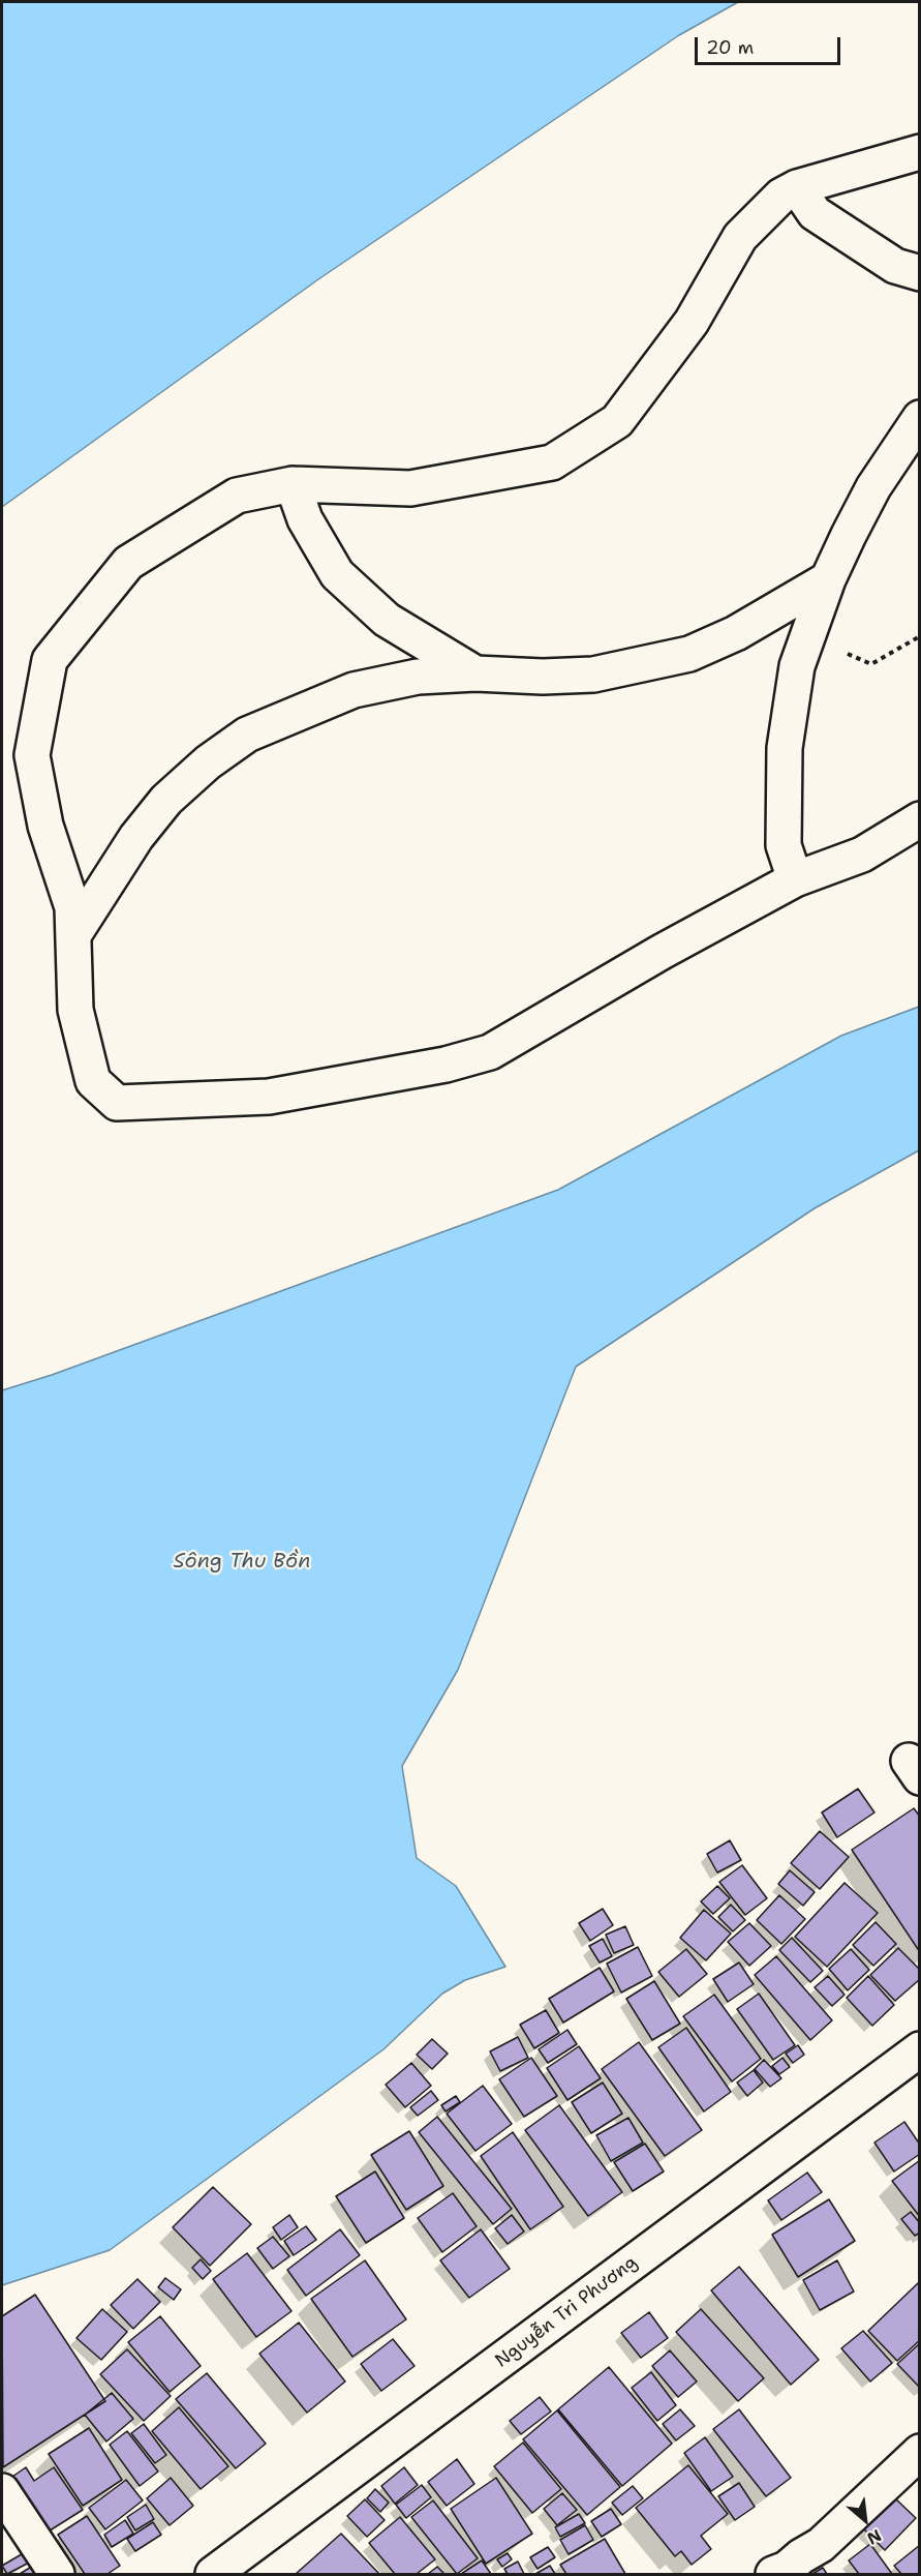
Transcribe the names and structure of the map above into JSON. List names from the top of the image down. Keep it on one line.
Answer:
{"streets":{"street":["Nguyễn Tri Phương"]},"water":["Sông Thu Bồn"],"scale_bar":"20 m","north":"bottom right"}
